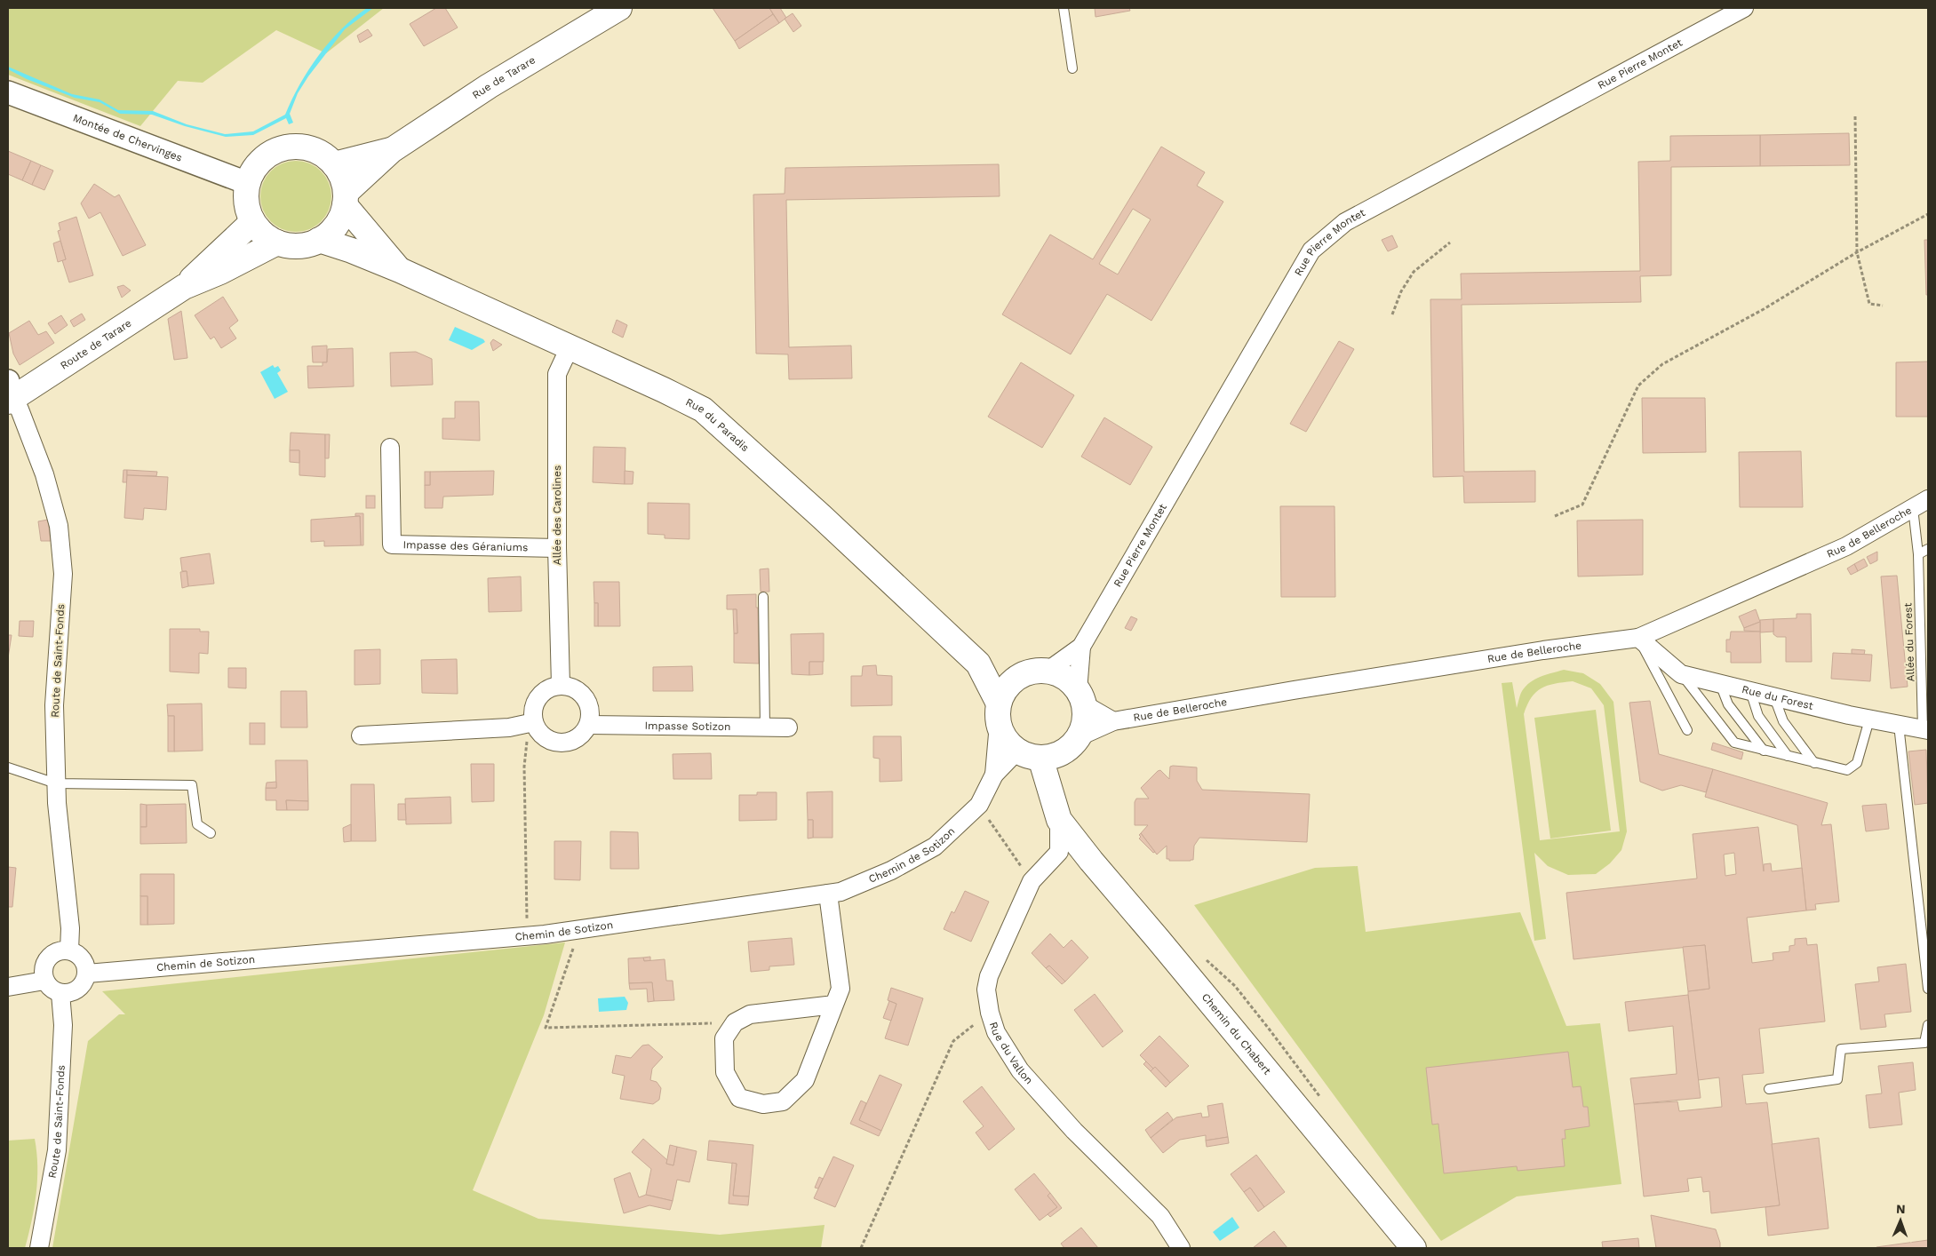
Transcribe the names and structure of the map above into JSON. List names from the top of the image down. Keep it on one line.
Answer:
{"streets":{"main road":["Rue de Tarare","Route de Tarare","Rue du Paradis","Chemin du Chabert"],"street":["Rue Pierre Montet","Montée de Chervinges","Allée des Carolines","Rue de Belleroche","Impasse des Géraniums","Route de Saint-Fonds","Rue du Forest","Impasse Sotizon","Chemin de Sotizon","Rue du Vallon"],"lane":["Allée du Forest"]},"crossings":[["Rue Pierre Montet","Rue du Paradis"],["Rue Pierre Montet","Rue de Belleroche"],["Rue Pierre Montet","Chemin de Sotizon"],["Rue Pierre Montet","Chemin du Chabert"],["Rue de Tarare","Montée de Chervinges"],["Rue de Tarare","Route de Tarare"],["Rue de Tarare","Rue du Paradis"],["Montée de Chervinges","Route de Tarare"],["Montée de Chervinges","Rue du Paradis"],["Route de Tarare","Rue du Paradis"],["Route de Tarare","Route de Saint-Fonds"],["Rue du Paradis","Allée des Carolines"],["Rue du Paradis","Rue de Belleroche"],["Rue du Paradis","Chemin de Sotizon"],["Rue du Paradis","Chemin du Chabert"],["Allée des Carolines","Impasse des Géraniums"],["Allée des Carolines","Impasse Sotizon"],["Rue de Belleroche","Allée du Forest"],["Rue de Belleroche","Rue du Forest"],["Rue de Belleroche","Chemin de Sotizon"],["Rue de Belleroche","Chemin du Chabert"],["Allée du Forest","Rue du Forest"],["Route de Saint-Fonds","Chemin de Sotizon"],["Chemin de Sotizon","Chemin du Chabert"],["Chemin du Chabert","Rue du Vallon"]],"north":"top"}
